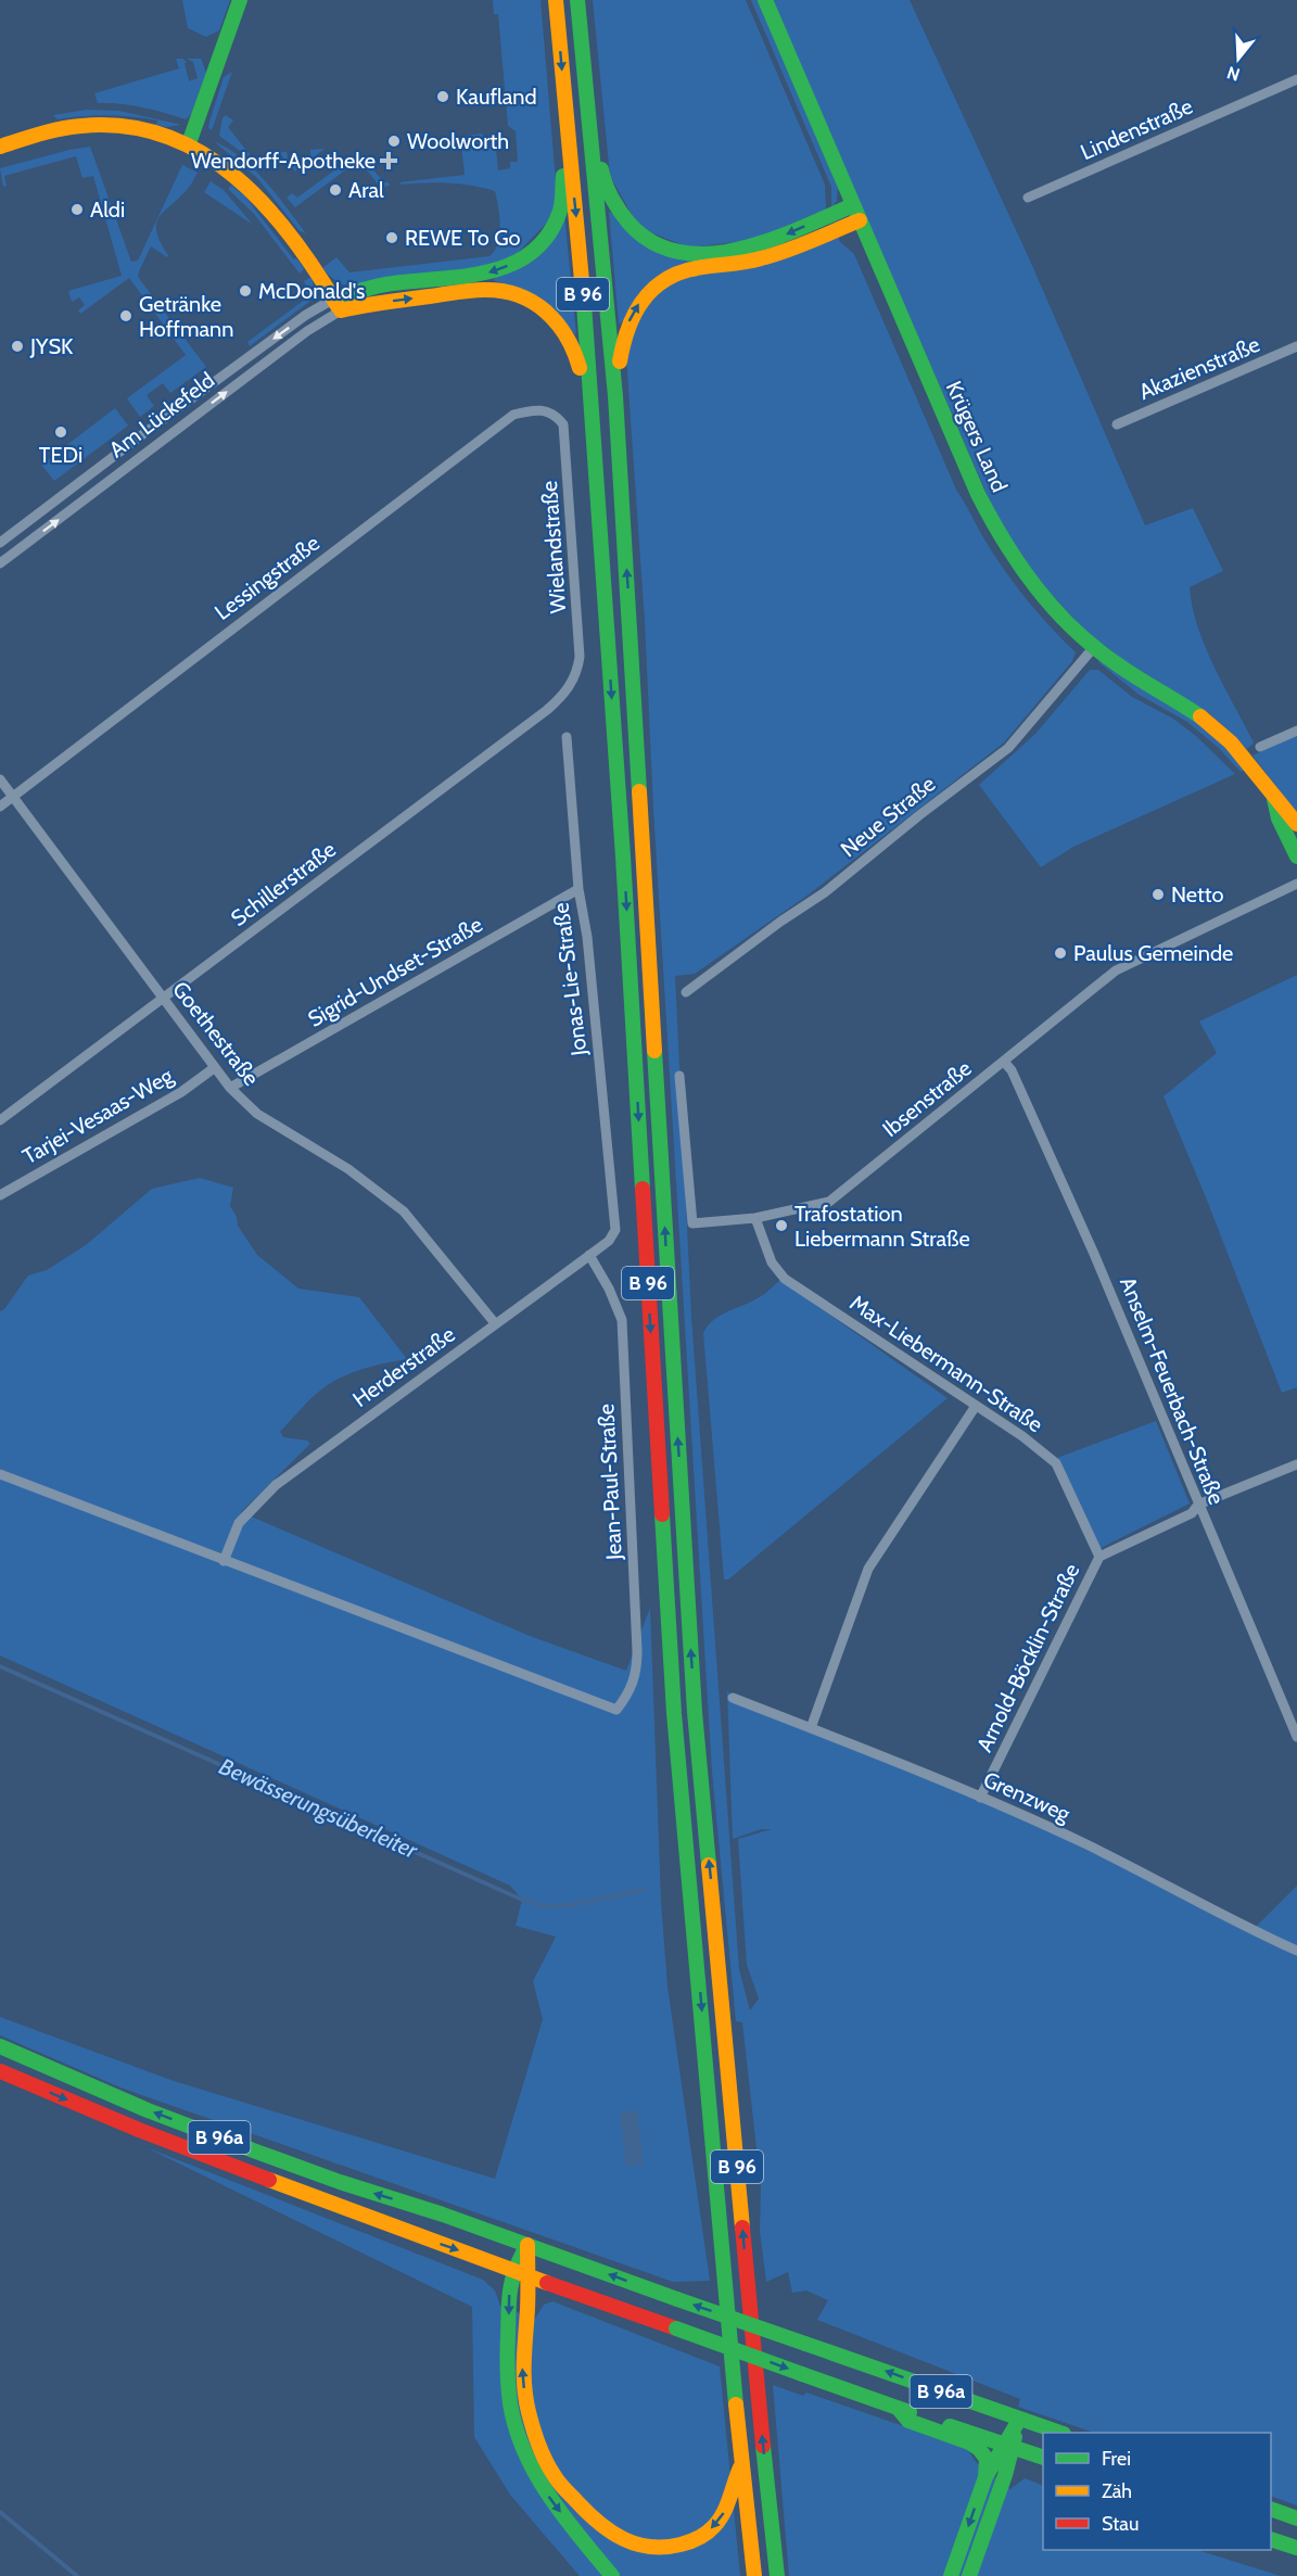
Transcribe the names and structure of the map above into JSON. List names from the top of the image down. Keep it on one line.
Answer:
{"streets":{"main road":["B 96","Krügers Land","B 96a"],"street":["Lindenstraße","Akazienstraße","Am Lückefeld","Wielandstraße","Lessingstraße","Neue Straße","Schillerstraße","Sigrid-Undset-Straße","Jonas-Lie-Straße","Goethestraße","Ibsenstraße","Tarjei-Vesaas-Weg","Max-Liebermann-Straße","Herderstraße","Anselm-Feuerbach-Straße","Jean-Paul-Straße","Arnold-Böcklin-Straße","Grenzweg"]},"crossings":[["Krügers Land","Neue Straße"],["Wielandstraße","Lessingstraße"],["Wielandstraße","Schillerstraße"],["Lessingstraße","Goethestraße"],["Schillerstraße","Goethestraße"],["Sigrid-Undset-Straße","Jonas-Lie-Straße"],["Sigrid-Undset-Straße","Goethestraße"],["Jonas-Lie-Straße","Herderstraße"],["Goethestraße","Tarjei-Vesaas-Weg"],["Goethestraße","Herderstraße"],["Ibsenstraße","Max-Liebermann-Straße"],["Ibsenstraße","Anselm-Feuerbach-Straße"],["Max-Liebermann-Straße","Arnold-Böcklin-Straße"],["Herderstraße","Jean-Paul-Straße"],["Anselm-Feuerbach-Straße","Arnold-Böcklin-Straße"],["Arnold-Böcklin-Straße","Grenzweg"]],"water":["Bewässerungsüberleiter"],"places":{"other":["Kaufland","Woolworth","Aral","Aldi","REWE To Go","McDonald's","Getränke Hoffmann","JYSK","TEDi","Netto","Paulus Gemeinde","Trafostation Liebermann Straße"],"health":["Wendorff-Apotheke"]},"legend":["Frei","Zäh","Stau"],"north":"bottom"}
